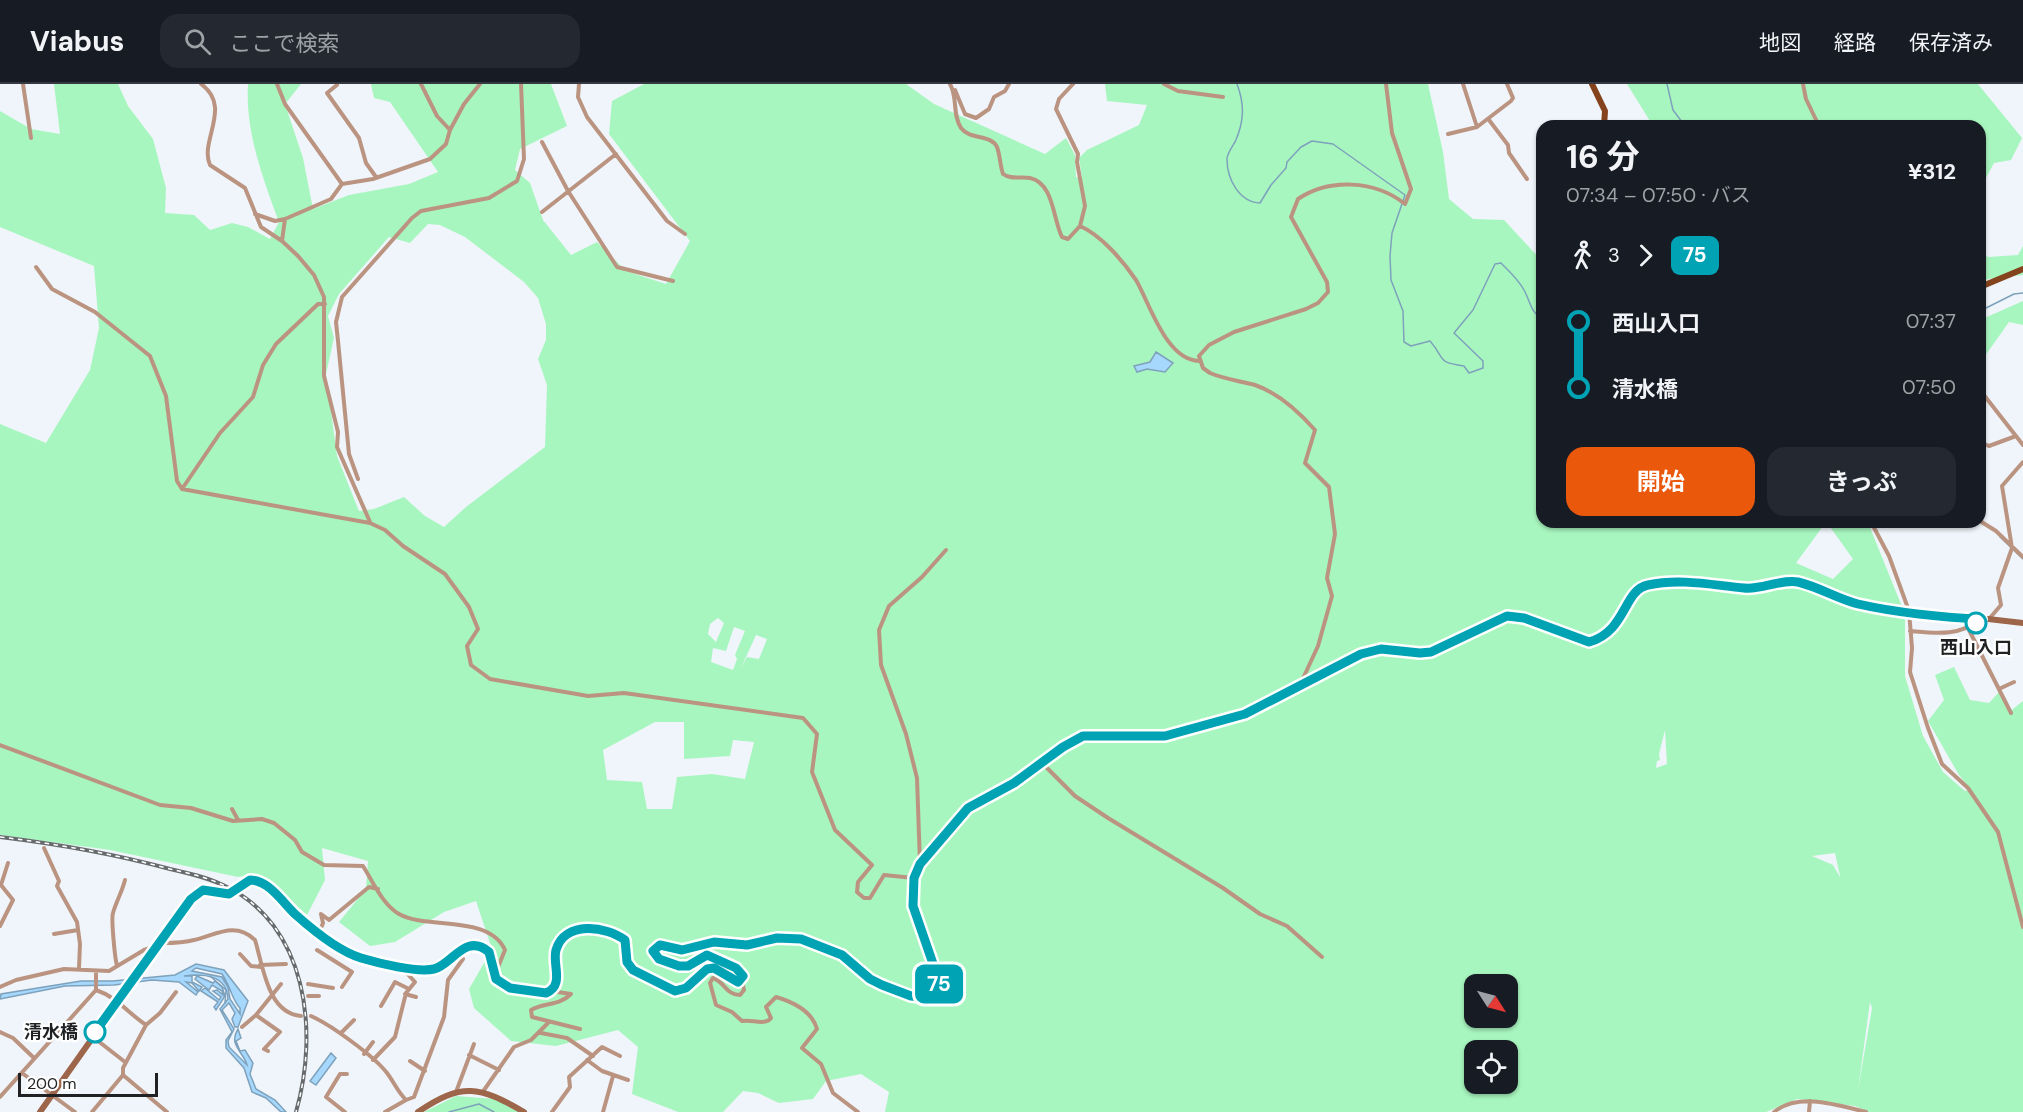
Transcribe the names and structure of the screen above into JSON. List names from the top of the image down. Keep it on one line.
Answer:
{"places":["西山入口","清水橋"],"lines":["bus line 75"],"scale_bar":"200 m","north":"bottom right","page":{"header":"Viabus","search":"ここで検索","nav":["地図","経路","保存済み"],"on_map":"75","heading":["16 分","07:34 – 07:50 · バス","¥312"],"legs":["3","75"],"list":[{"name":"西山入口","value":"07:37"},{"name":"清水橋","value":"07:50"}],"buttons":["開始","きっぷ"],"scale":"200 m"}}
